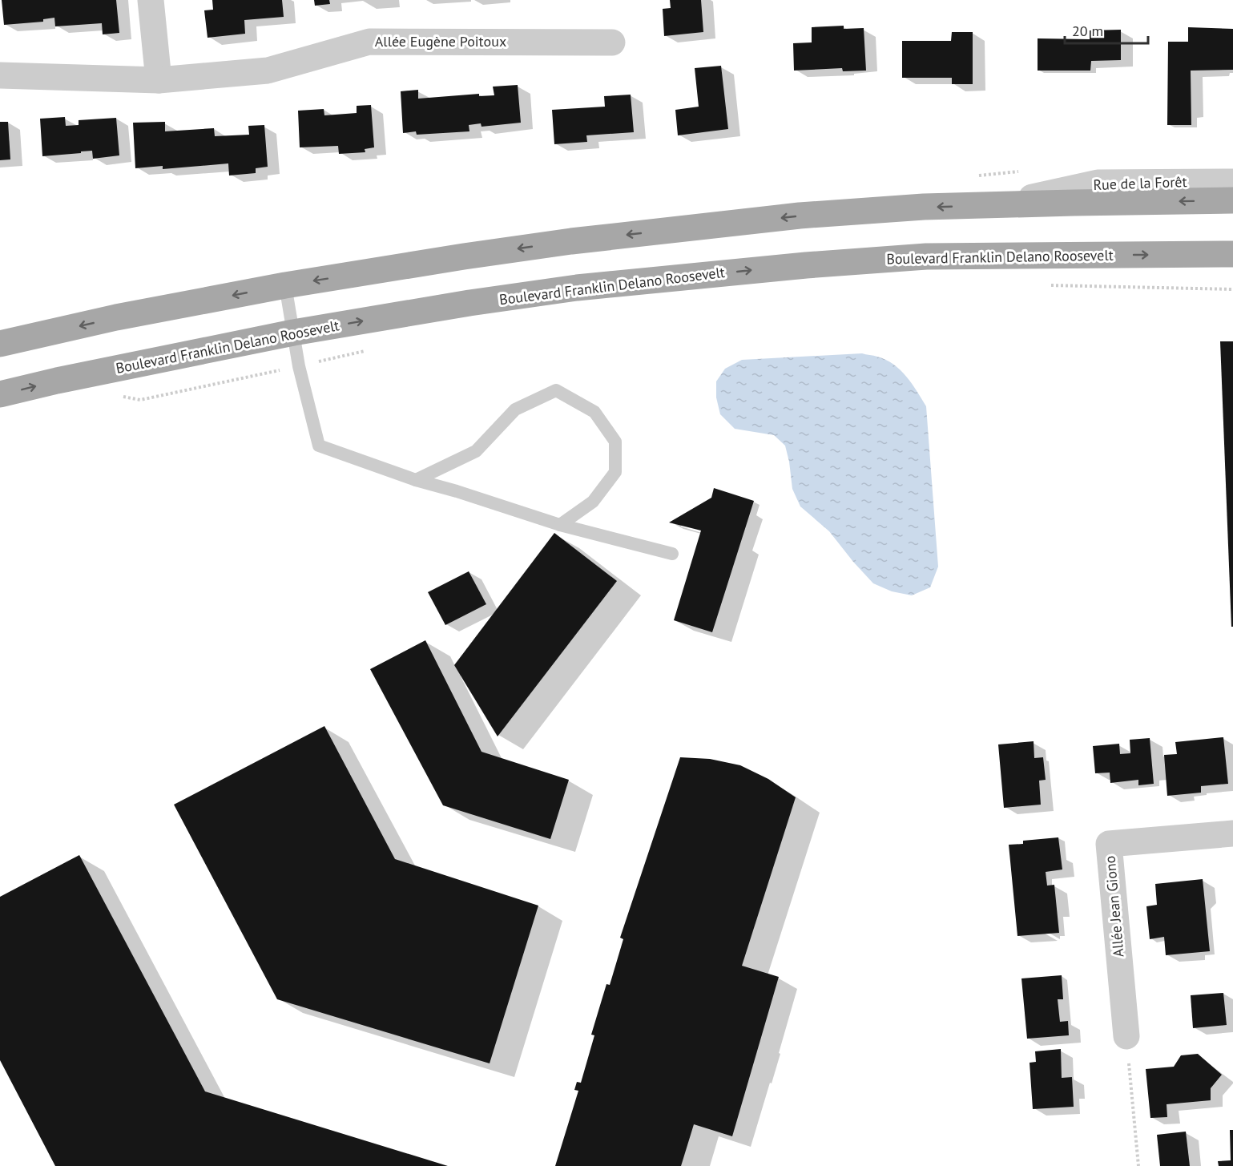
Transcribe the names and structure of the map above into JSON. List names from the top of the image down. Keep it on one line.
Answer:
{"streets":{"main road":["Boulevard Franklin Delano Roosevelt"],"street":["Allée Eugène Poitoux","Rue de la Forêt","Allée Jean Giono"]},"scale_bar":"20 m"}
